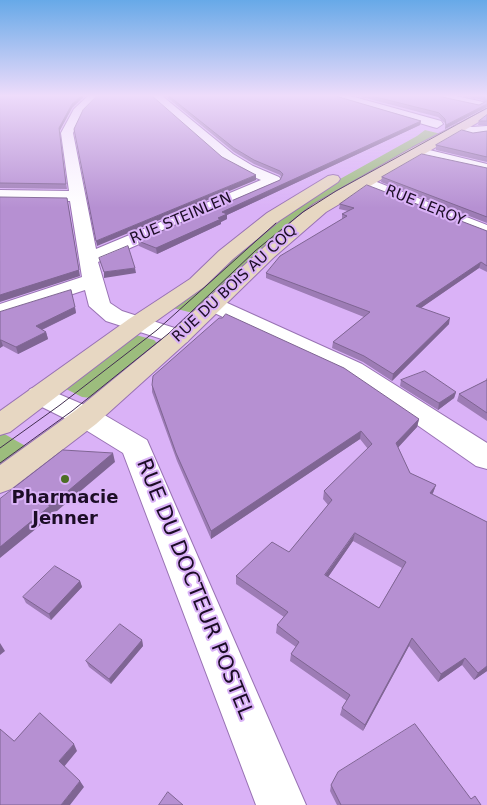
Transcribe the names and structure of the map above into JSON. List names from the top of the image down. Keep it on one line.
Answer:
{"streets":{"main road":["RUE DU BOIS AU COQ"],"street":["RUE LEROY","RUE STEINLEN","RUE DU DOCTEUR POSTEL"]},"crossings":[["RUE LEROY","RUE DU BOIS AU COQ"],["RUE DU BOIS AU COQ","RUE DU DOCTEUR POSTEL"]],"places":["Pharmacie Jenner"]}
